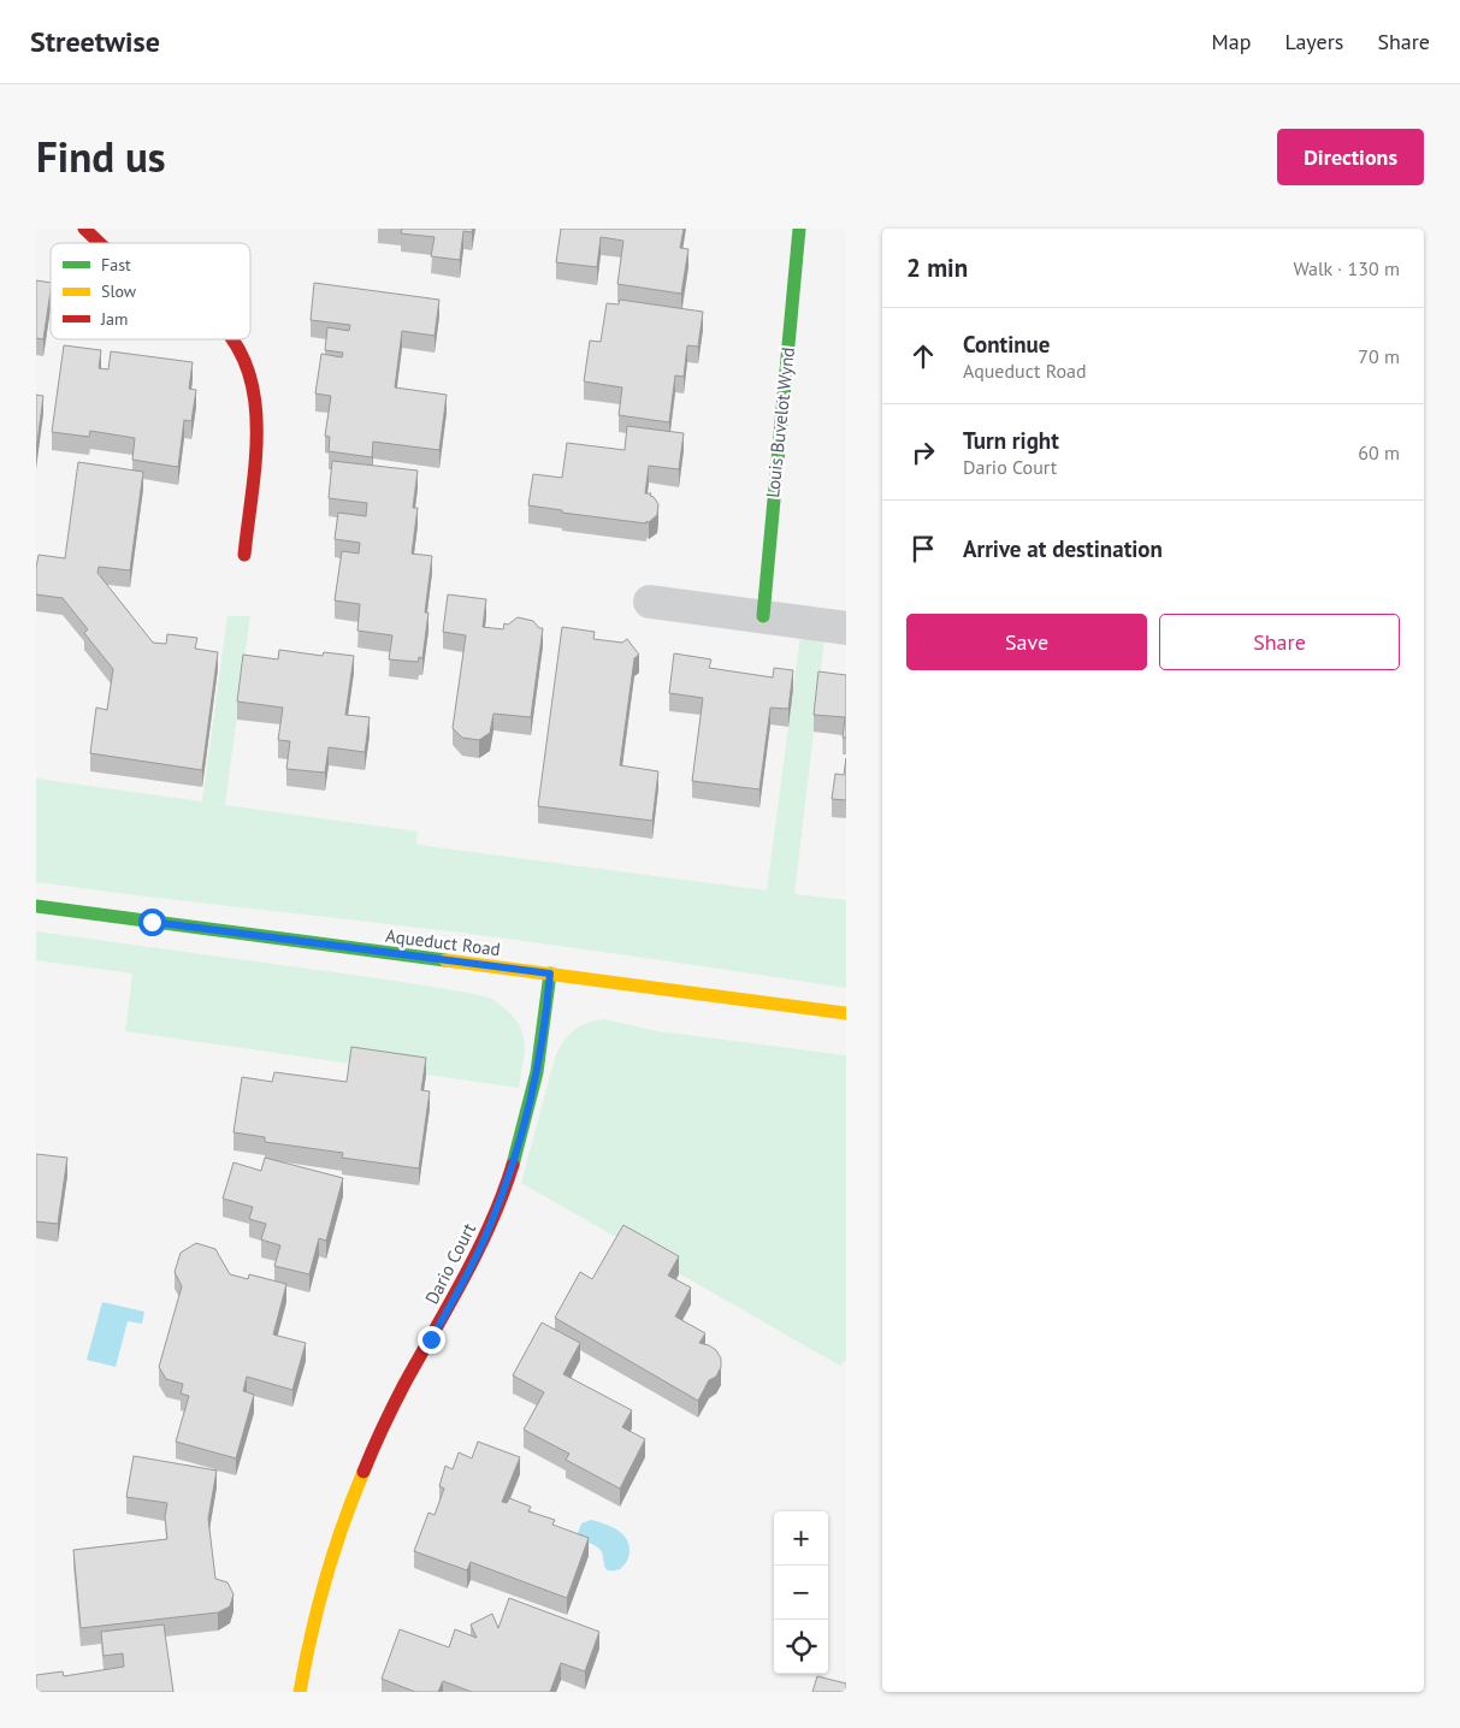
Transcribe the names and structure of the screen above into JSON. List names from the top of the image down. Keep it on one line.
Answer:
{"streets":{"street":["Louis Buvelot Wynd","Aqueduct Road","Dario Court"]},"crossings":[["Aqueduct Road","Dario Court"]],"legend":["Fast","Slow","Jam"],"page":{"header":"Streetwise","nav":["Map","Layers","Share"],"title":"Find us","buttons":["Directions",["Save","Share"]],"heading":["2 min","Walk · 130 m"],"list":[["Continue","Aqueduct Road","70 m"],["Turn right","Dario Court","60 m"],"Arrive at destination"],"map_buttons":["+","−"]}}
